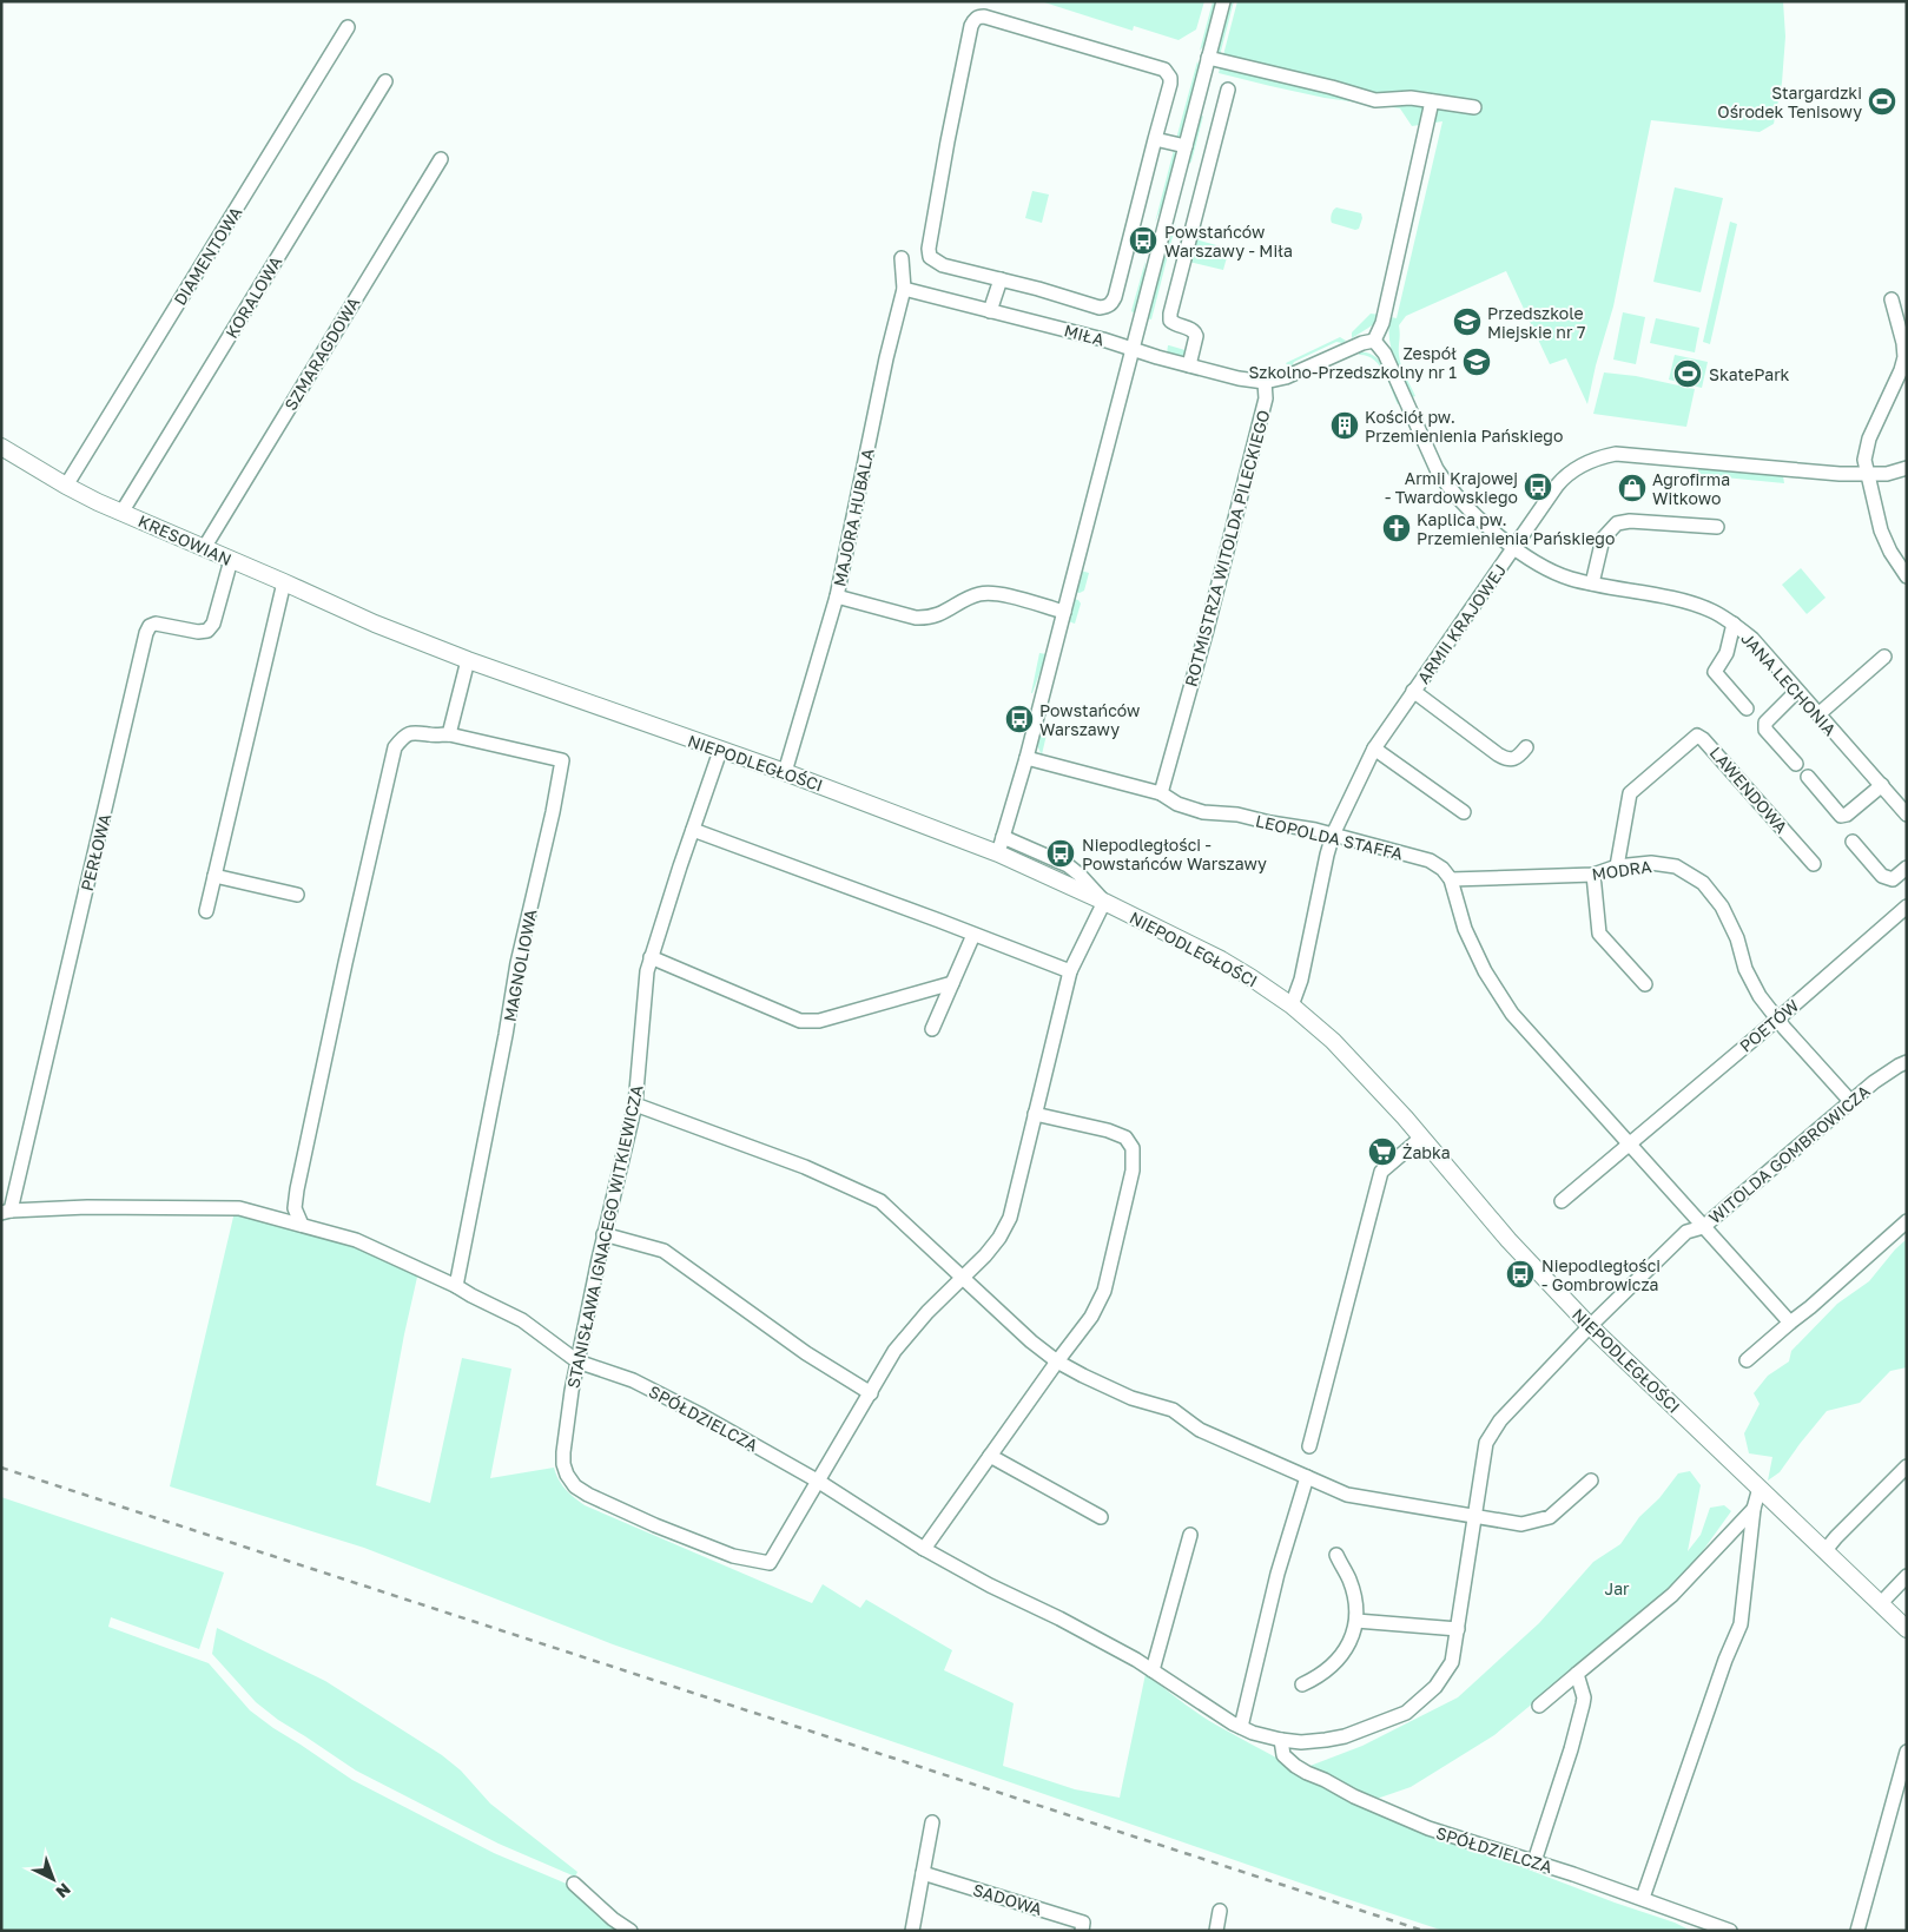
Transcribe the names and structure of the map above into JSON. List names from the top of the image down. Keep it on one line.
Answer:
{"streets":{"street":["DIAMENTOWA","KORALOWA","MIŁA","SZMARAGDOWA","MAJORA HUBALA","KRESOWIAN","ROTMISTRZA WITOLDA PILECKIEGO","ARMII KRAJOWEJ","JANA LECHONIA","NIEPODLEGŁOŚCI","LAWENDOWA","LEOPOLDA STAFFA","PERŁOWA","MODRA","MAGNOLIOWA","POETÓW","WITOLDA GOMBROWICZA","STANISŁAWA IGNACEGO WITKIEWICZA","SPÓŁDZIELCZA","SADOWA"]},"crossings":[["DIAMENTOWA","KRESOWIAN"],["KORALOWA","KRESOWIAN"],["MIŁA","MAJORA HUBALA"],["MIŁA","ROTMISTRZA WITOLDA PILECKIEGO"],["SZMARAGDOWA","KRESOWIAN"],["MAJORA HUBALA","NIEPODLEGŁOŚCI"],["KRESOWIAN","NIEPODLEGŁOŚCI"],["KRESOWIAN","PERŁOWA"],["ROTMISTRZA WITOLDA PILECKIEGO","LEOPOLDA STAFFA"],["ARMII KRAJOWEJ","JANA LECHONIA"],["ARMII KRAJOWEJ","NIEPODLEGŁOŚCI"],["ARMII KRAJOWEJ","LEOPOLDA STAFFA"],["NIEPODLEGŁOŚCI","WITOLDA GOMBROWICZA"],["NIEPODLEGŁOŚCI","STANISŁAWA IGNACEGO WITKIEWICZA"],["LAWENDOWA","MODRA"],["LEOPOLDA STAFFA","MODRA"],["PERŁOWA","SPÓŁDZIELCZA"],["MODRA","POETÓW"],["MODRA","WITOLDA GOMBROWICZA"],["MAGNOLIOWA","SPÓŁDZIELCZA"],["WITOLDA GOMBROWICZA","SPÓŁDZIELCZA"],["STANISŁAWA IGNACEGO WITKIEWICZA","SPÓŁDZIELCZA"]],"parks":["Jar"],"places":{"sports":["Stargardzki Ośrodek Tenisowy","SkatePark"],"bus stop":["Powstańców Warszawy - Miła","Armii Krajowej - Twardowskiego","Powstańców Warszawy","Niepodległości - Powstańców Warszawy","Niepodległości - Gombrowicza"],"school or university":["Przedszkole Miejskie nr 7","Zespół Szkolno-Przedszkolny nr 1"],"building":["Kościół pw. Przemienienia Pańskiego"],"shop":["Agrofirma Witkowo"],"church":["Kaplica pw. Przemienienia Pańskiego"],"supermarket":["Żabka"]},"north":"bottom right"}
